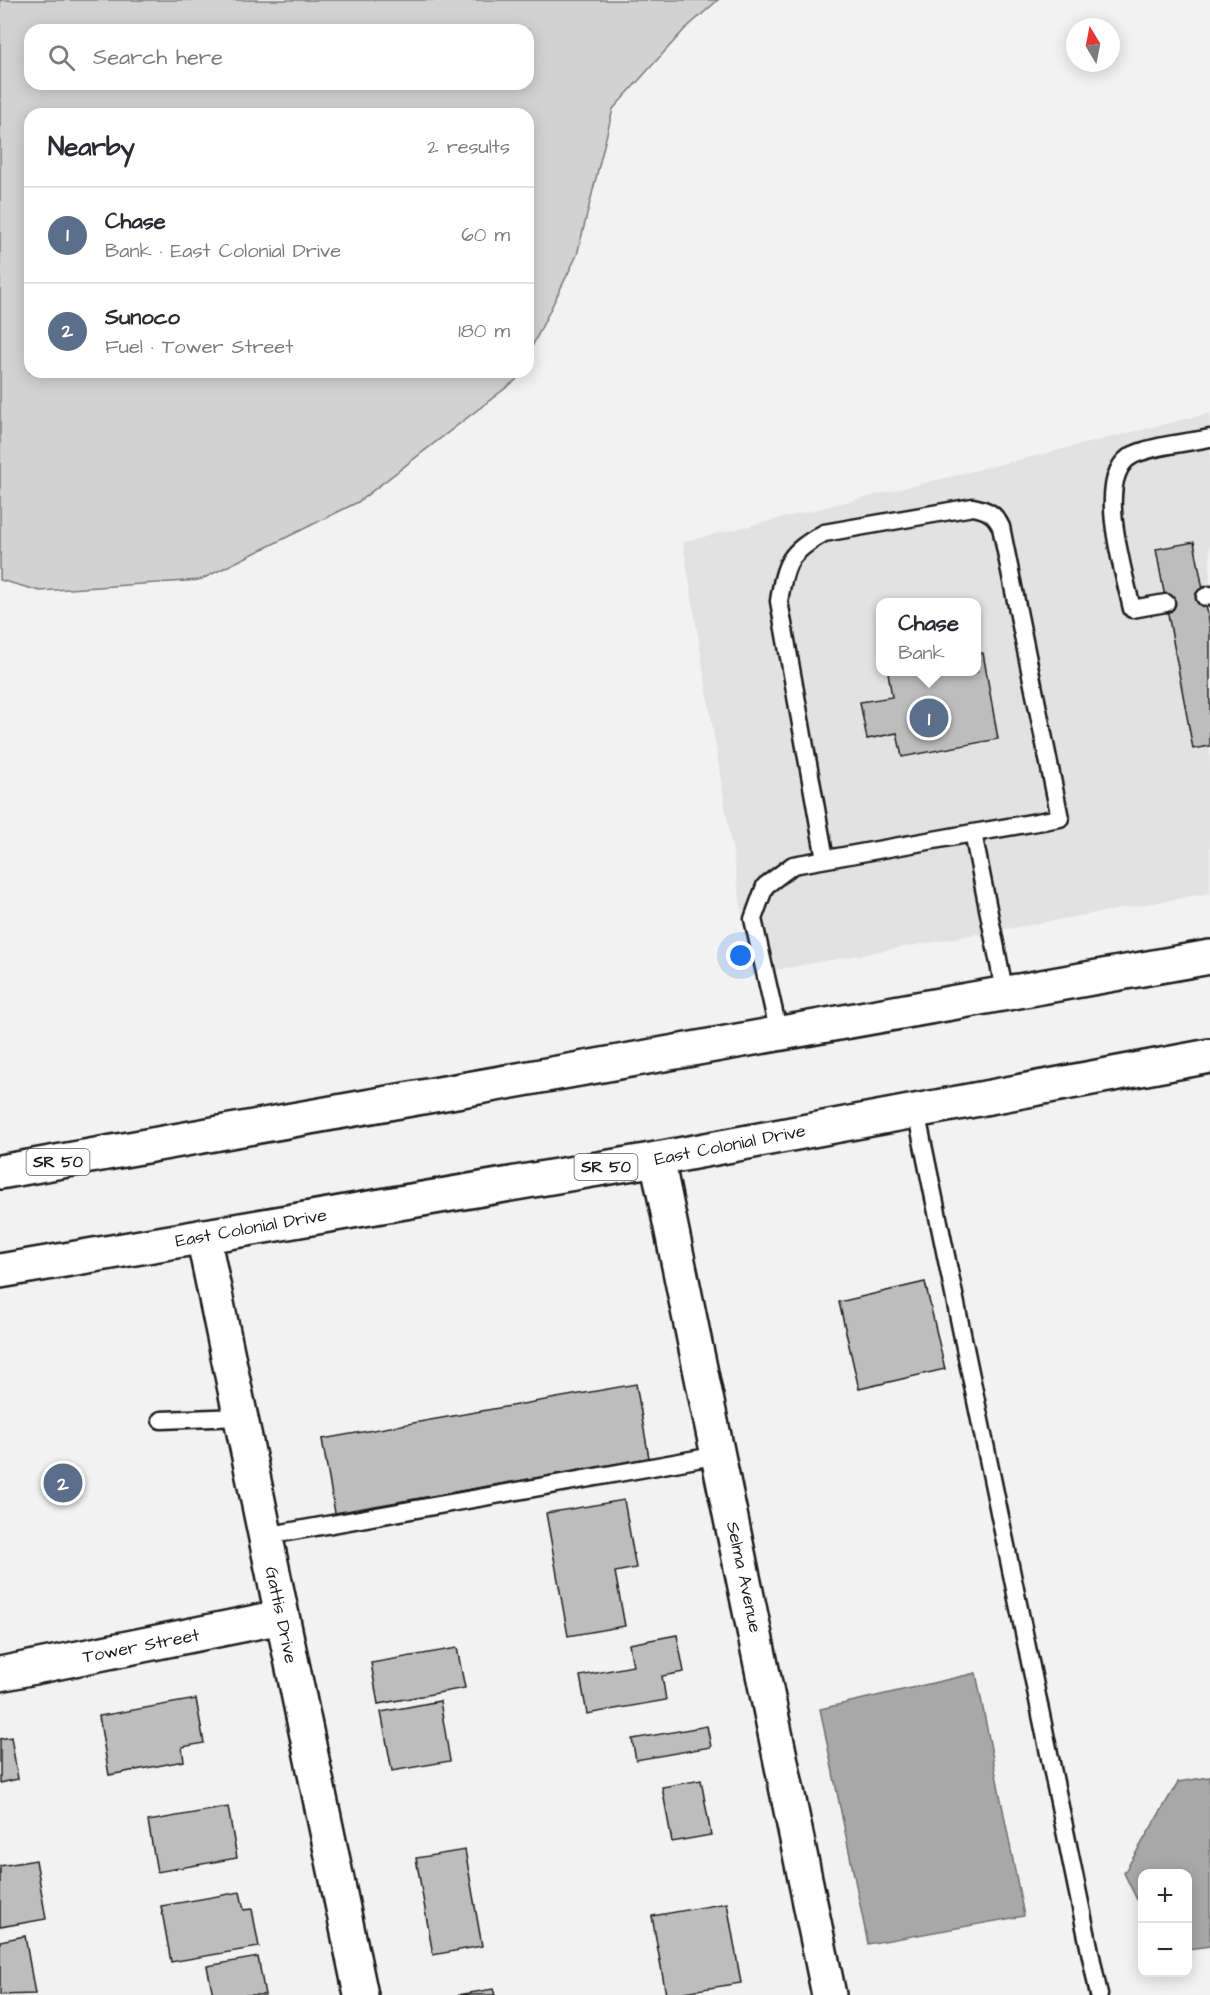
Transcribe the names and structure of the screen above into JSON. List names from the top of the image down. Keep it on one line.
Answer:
{"streets":{"main road":["East Colonial Drive","SR 50","Selma Avenue","Gattis Drive","Tower Street"]},"crossings":[["East Colonial Drive","Selma Avenue"],["East Colonial Drive","Gattis Drive"],["Gattis Drive","Tower Street"]],"north":"top","page":{"search":"Search here","heading":["Nearby","2 results"],"list":[{"mark":"1","name":"Chase","note":"Bank · East Colonial Drive","value":"60 m"},{"mark":"2","name":"Sunoco","note":"Fuel · Tower Street","value":"180 m"}],"popup":["Chase","Bank"],"pins":["1","2"],"map_buttons":["+","−"]}}
